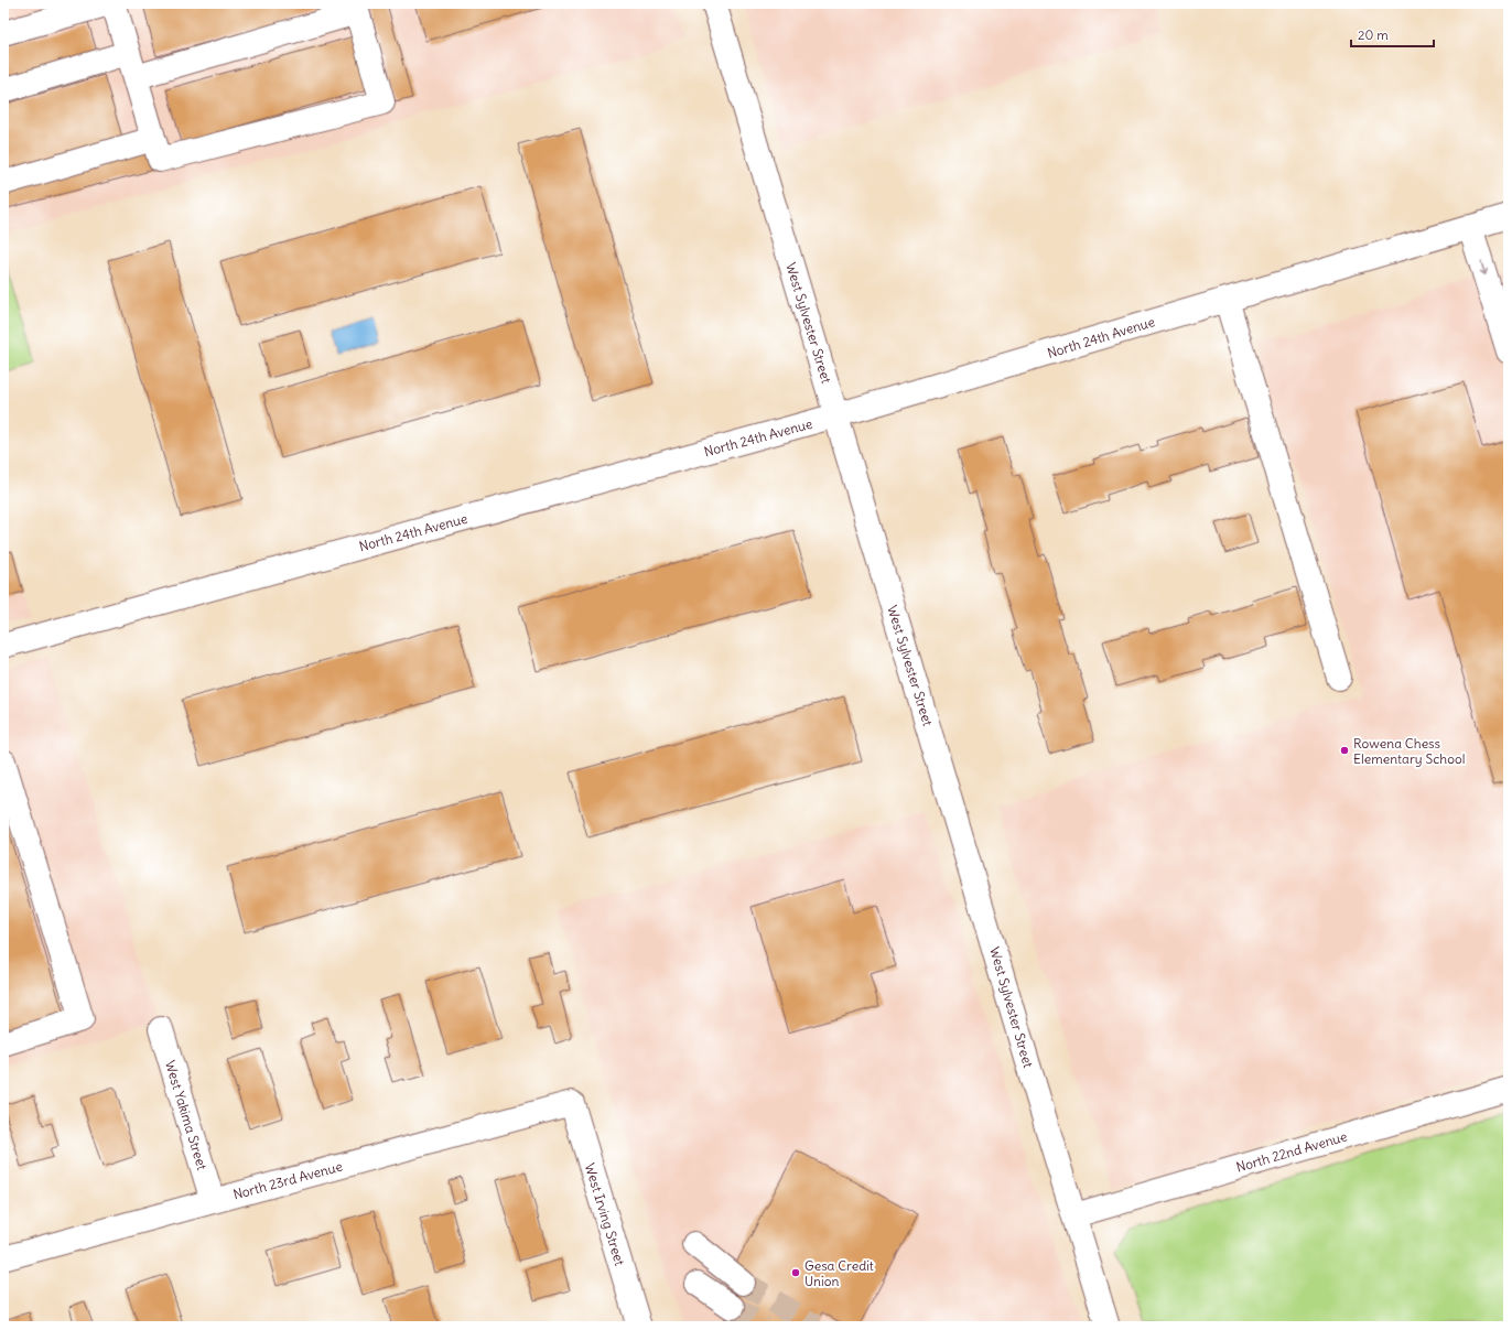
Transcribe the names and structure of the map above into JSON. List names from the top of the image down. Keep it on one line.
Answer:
{"streets":{"street":["West Sylvester Street","North 24th Avenue","West Yakima Street","North 22nd Avenue","North 23rd Avenue","West Irving Street"]},"crossings":[["West Sylvester Street","North 24th Avenue"],["West Sylvester Street","North 22nd Avenue"],["West Yakima Street","North 23rd Avenue"],["North 23rd Avenue","West Irving Street"]],"places":["Rowena Chess Elementary School","Gesa Credit Union"],"scale_bar":"20 m"}
